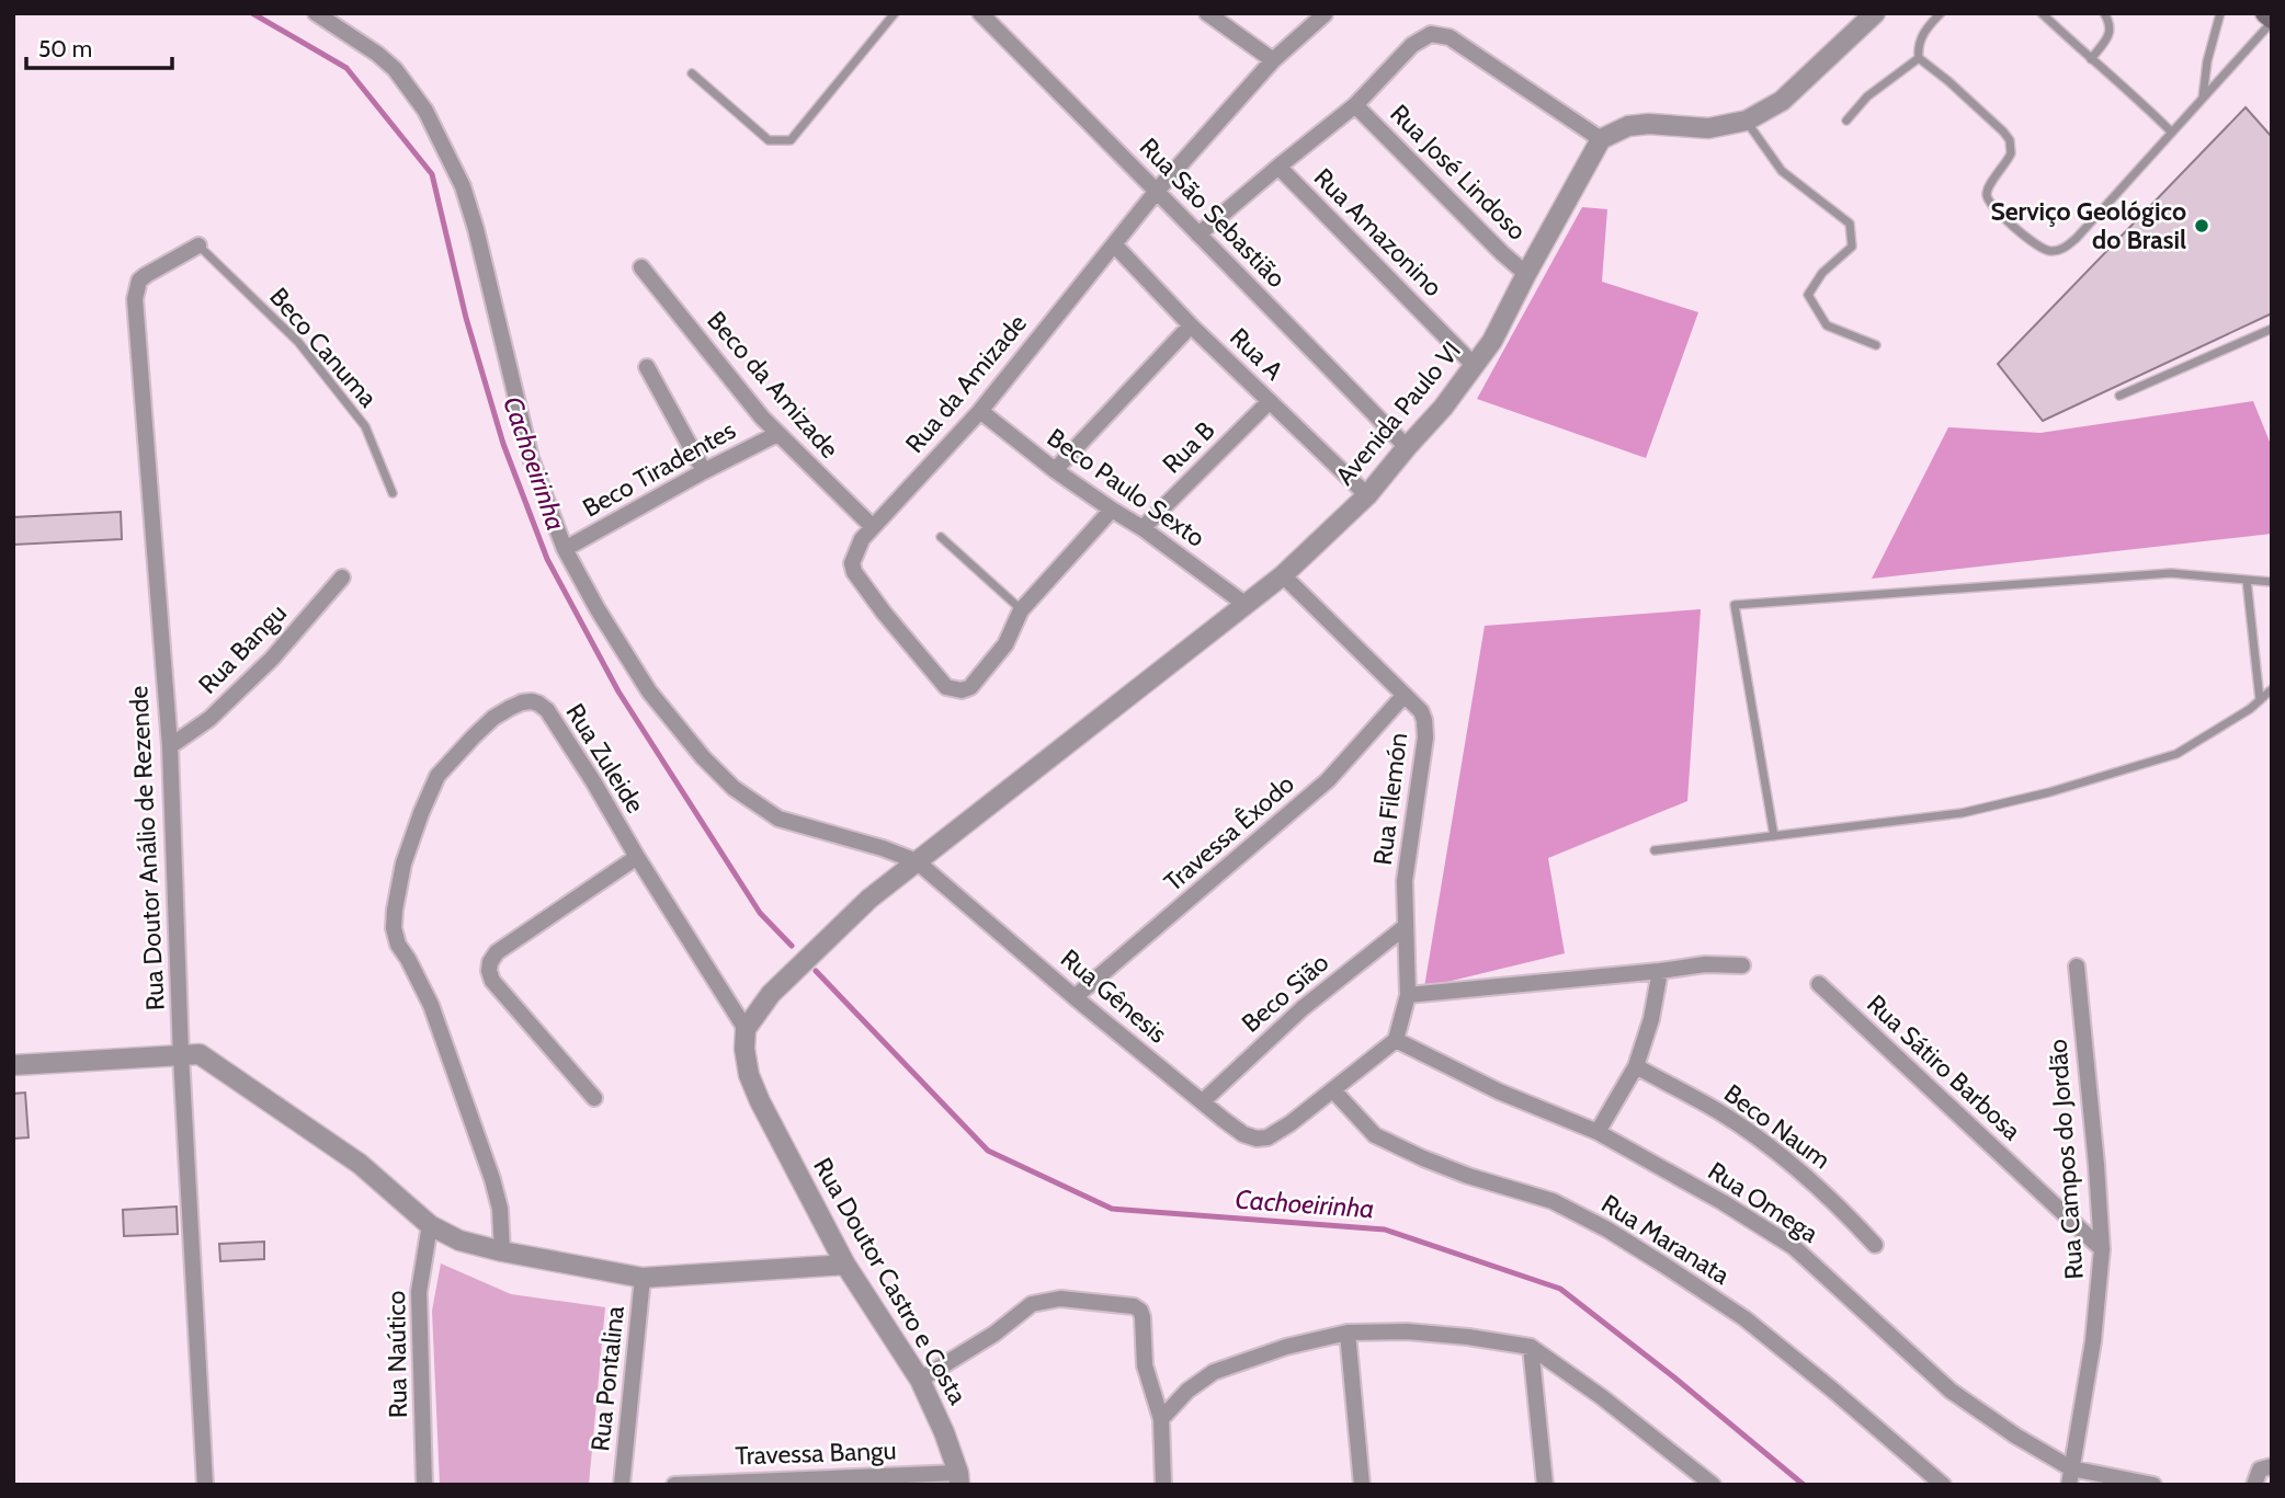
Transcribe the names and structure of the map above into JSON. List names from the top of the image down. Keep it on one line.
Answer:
{"streets":{"street":["Rua José Lindoso","Rua São Sebastião","Rua Amazonino","Rua A","Rua da Amizade","Beco da Amizade","Avenida Paulo VI","Rua B","Beco Tiradentes","Beco Paulo Sexto","Rua Bangu","Rua Zuleide","Rua Filemón","Travessa Êxodo","Rua Doutor Análio de Rezende","Beco Sião","Rua Gênesis","Rua Sátiro Barbosa","Beco Naum","Rua Campos do Jordão","Rua Omega","Rua Maranata","Rua Doutor Castro e Costa","Rua Naútico","Rua Pontalina","Travessa Bangu"],"lane":["Beco Canuma"]},"crossings":[["Rua José Lindoso","Avenida Paulo VI"],["Rua São Sebastião","Rua da Amizade"],["Rua São Sebastião","Avenida Paulo VI"],["Rua Amazonino","Avenida Paulo VI"],["Beco Canuma","Rua Doutor Análio de Rezende"],["Rua A","Rua da Amizade"],["Rua A","Avenida Paulo VI"],["Rua A","Rua B"],["Rua da Amizade","Beco da Amizade"],["Rua da Amizade","Beco Paulo Sexto"],["Beco da Amizade","Beco Tiradentes"],["Avenida Paulo VI","Beco Paulo Sexto"],["Avenida Paulo VI","Rua Filemón"],["Avenida Paulo VI","Rua Gênesis"],["Rua B","Beco Paulo Sexto"],["Beco Tiradentes","Rua Gênesis"],["Rua Bangu","Rua Doutor Análio de Rezende"],["Rua Zuleide","Rua Doutor Castro e Costa"],["Rua Filemón","Travessa Êxodo"],["Rua Filemón","Beco Sião"],["Rua Filemón","Rua Omega"],["Travessa Êxodo","Rua Gênesis"],["Beco Sião","Rua Gênesis"],["Rua Gênesis","Rua Maranata"],["Rua Sátiro Barbosa","Rua Campos do Jordão"],["Rua Campos do Jordão","Rua Omega"],["Rua Doutor Castro e Costa","Travessa Bangu"]],"water":["Cachoeirinha"],"places":["Serviço Geológico do Brasil"],"scale_bar":"50 m"}
